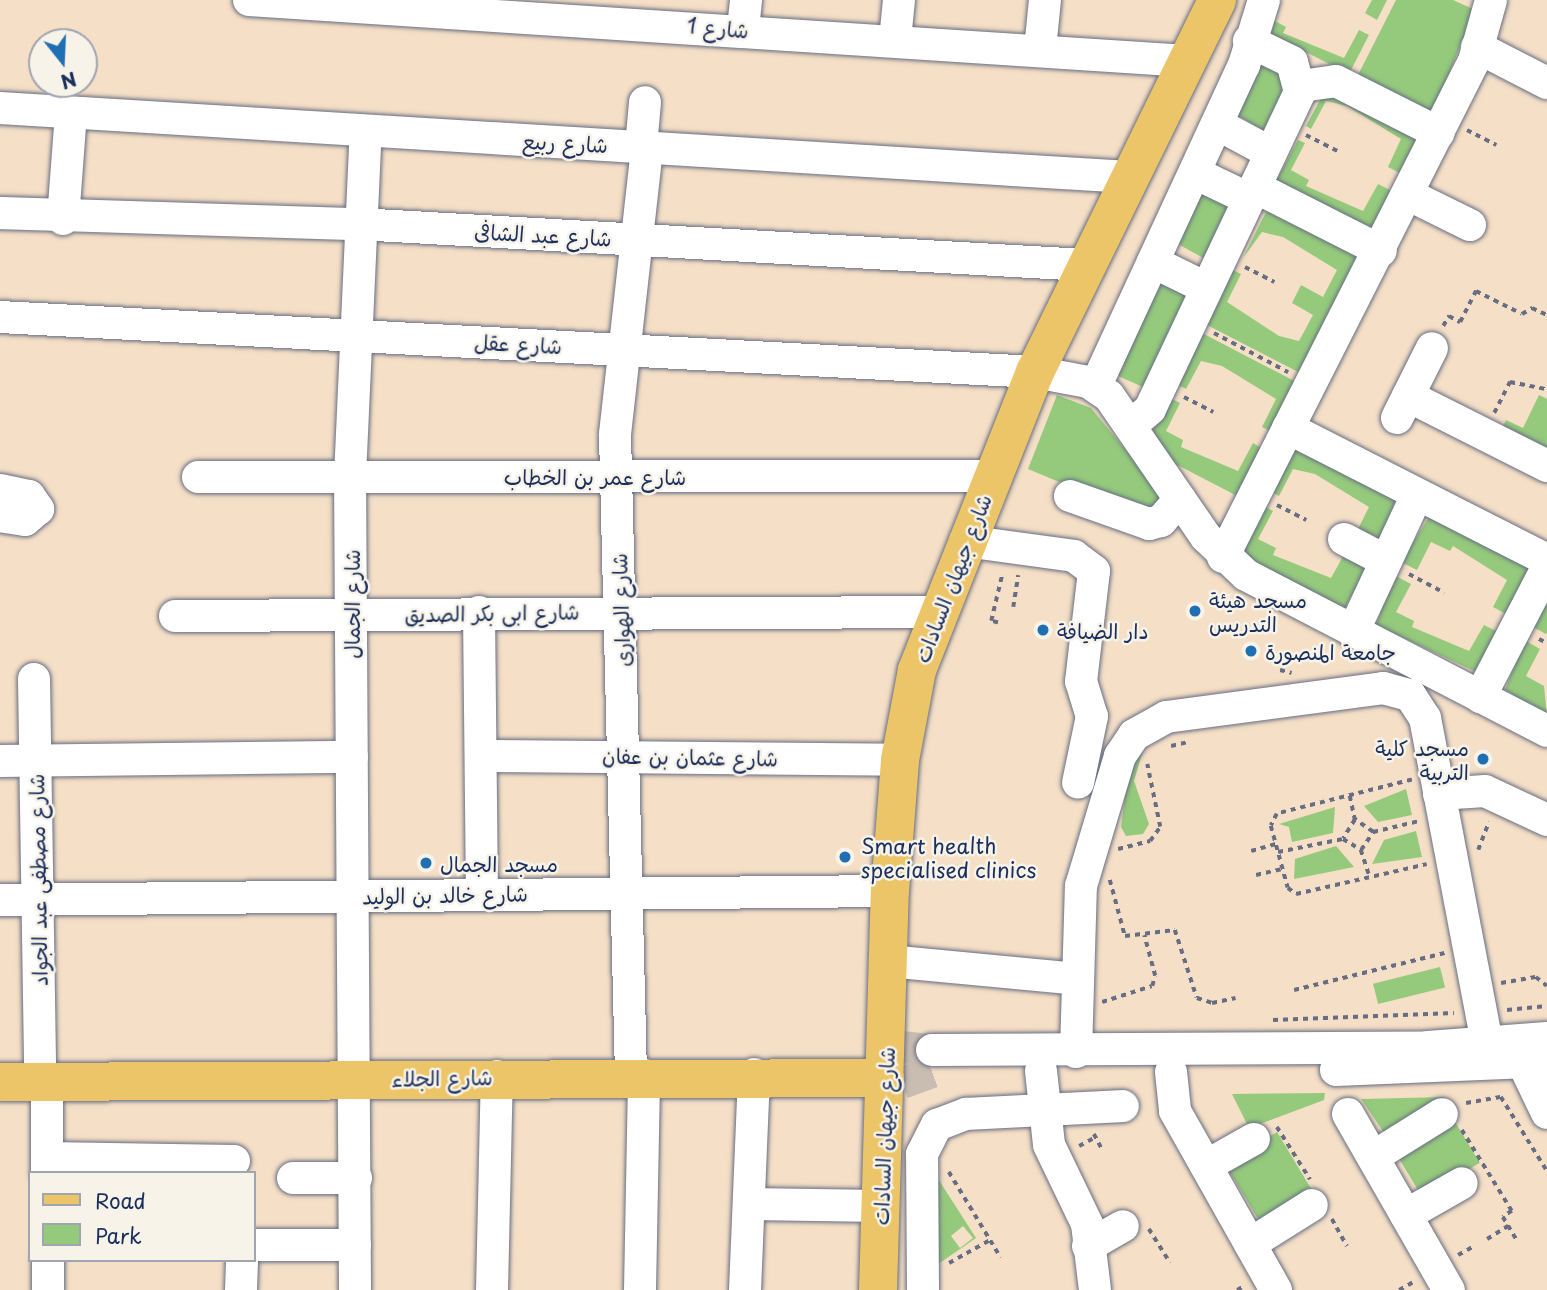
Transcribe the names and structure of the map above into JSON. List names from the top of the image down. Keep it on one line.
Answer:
{"streets":{"main road":["شارع جيهان السادات","شارع الجلاء"],"street":["شارع 1","شارع ربيع","شارع عبد الشافى","شارع عقل","شارع عمر بن الخطاب","شارع الجمال","شارع الهوارى","شارع ابى بكر الصديق","شارع عثمان بن عفان","شارع مصطفى عبد الجواد","شارع خالد بن الوليد"]},"crossings":[["شارع 1","شارع جيهان السادات"],["شارع ربيع","شارع جيهان السادات"],["شارع ربيع","شارع الجمال"],["شارع ربيع","شارع الهوارى"],["شارع عبد الشافى","شارع جيهان السادات"],["شارع عبد الشافى","شارع الجمال"],["شارع عبد الشافى","شارع الهوارى"],["شارع عقل","شارع جيهان السادات"],["شارع عقل","شارع الجمال"],["شارع عقل","شارع الهوارى"],["شارع عمر بن الخطاب","شارع جيهان السادات"],["شارع عمر بن الخطاب","شارع الجمال"],["شارع عمر بن الخطاب","شارع الهوارى"],["شارع جيهان السادات","شارع ابى بكر الصديق"],["شارع جيهان السادات","شارع عثمان بن عفان"],["شارع جيهان السادات","شارع خالد بن الوليد"],["شارع جيهان السادات","شارع الجلاء"],["شارع الجمال","شارع ابى بكر الصديق"],["شارع الجمال","شارع خالد بن الوليد"],["شارع الجمال","شارع الجلاء"],["شارع الهوارى","شارع ابى بكر الصديق"],["شارع الهوارى","شارع عثمان بن عفان"],["شارع الهوارى","شارع خالد بن الوليد"],["شارع الهوارى","شارع الجلاء"],["شارع مصطفى عبد الجواد","شارع خالد بن الوليد"],["شارع مصطفى عبد الجواد","شارع الجلاء"]],"places":["مسجد هيئة التدريس","دار الضيافة","جامعة المنصورة","مسجد كلية التربية","Smart health specialised clinics","مسجد الجمال"],"legend":["Road","Park"],"north":"bottom"}
